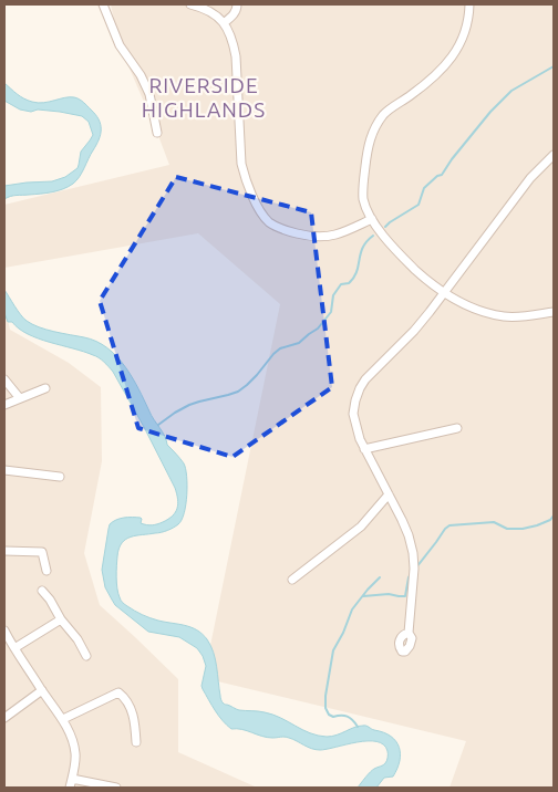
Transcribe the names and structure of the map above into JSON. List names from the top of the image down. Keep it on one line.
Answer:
{"districts":["RIVERSIDE HIGHLANDS"]}
